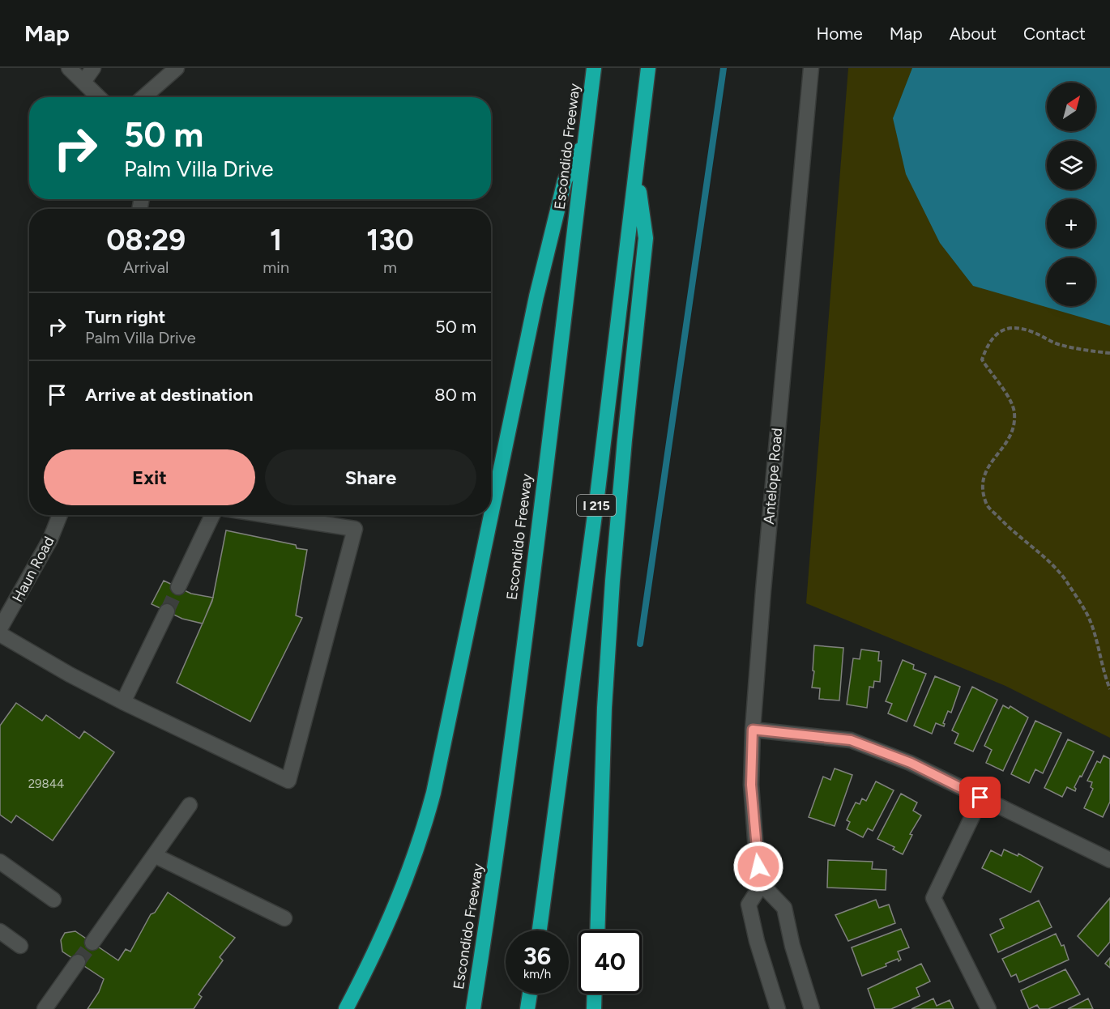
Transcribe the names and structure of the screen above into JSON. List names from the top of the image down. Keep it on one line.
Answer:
{"streets":{"highway":["Escondido Freeway","I 215"],"street":["Antelope Road","Haun Road"]},"house_numbers":["29844"],"north":"top right","page":{"header":"Map","nav":["Home","Map","About","Contact"],"map_buttons":["+","−"],"turn":["50 m","Palm Villa Drive"],"eta":["08:29","Arrival","1","min","130","m"],"list":[{"name":"Turn right","note":"Palm Villa Drive","value":"50 m"},{"name":"Arrive at destination","value":"80 m"}],"buttons":["Exit","Share"],"speed":"36 km/h","limit":"40"}}
